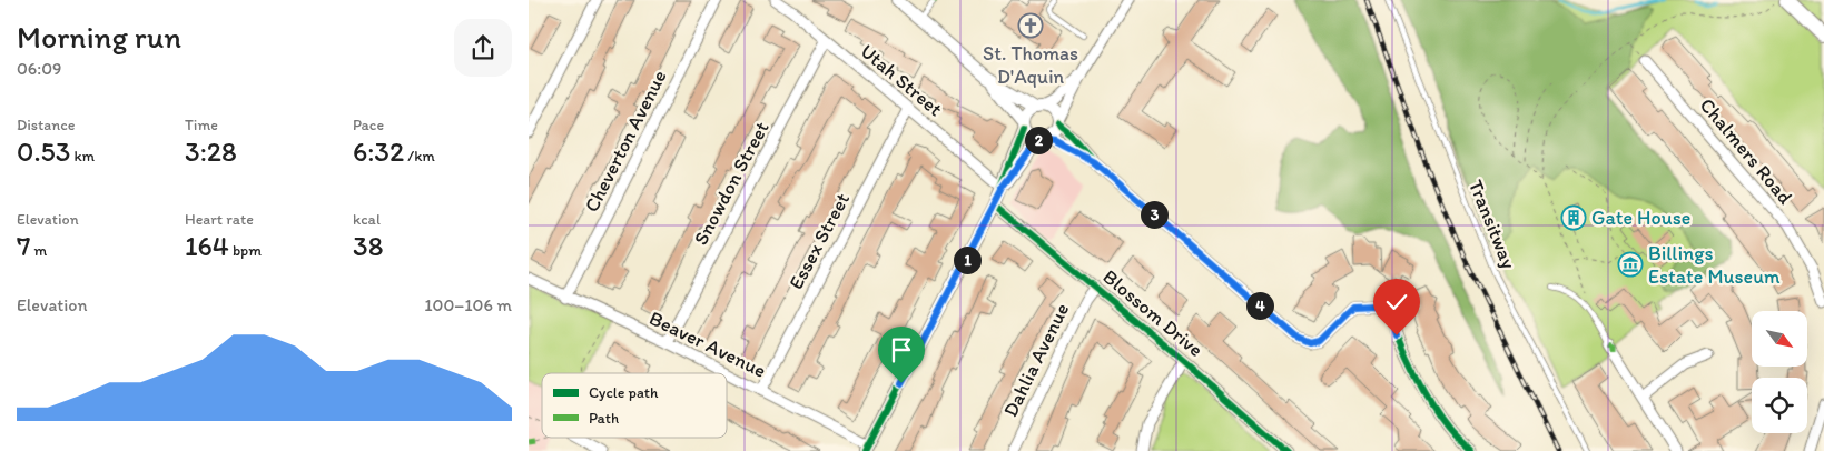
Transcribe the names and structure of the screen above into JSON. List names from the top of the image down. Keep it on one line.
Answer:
{"streets":{"street":["Utah Street","Cheverton Avenue","Chalmers Road","Snowdon Street","Essex Street","Blossom Drive","Beaver Avenue","Dahlia Avenue"],"lane":["Transitway"]},"crossings":[["Utah Street","Snowdon Street"],["Utah Street","Essex Street"],["Cheverton Avenue","Beaver Avenue"],["Snowdon Street","Beaver Avenue"],["Essex Street","Beaver Avenue"],["Blossom Drive","Dahlia Avenue"]],"places":{"church":["St. Thomas D'Aquin"],"building":["Gate House"],"museum":["Billings Estate Museum"]},"legend":["Cycle path","Path"],"north":"bottom right","page":{"heading":["Morning run","06:09"],"stats":[["Distance","0.53 km"],["Time","3:28"],["Pace","6:32 /km"],["Elevation","7 m"],["Heart rate","164 bpm"],["kcal","38"]],"pins":["2","3","1","4"],"chart":["Elevation","100–106 m"]}}
